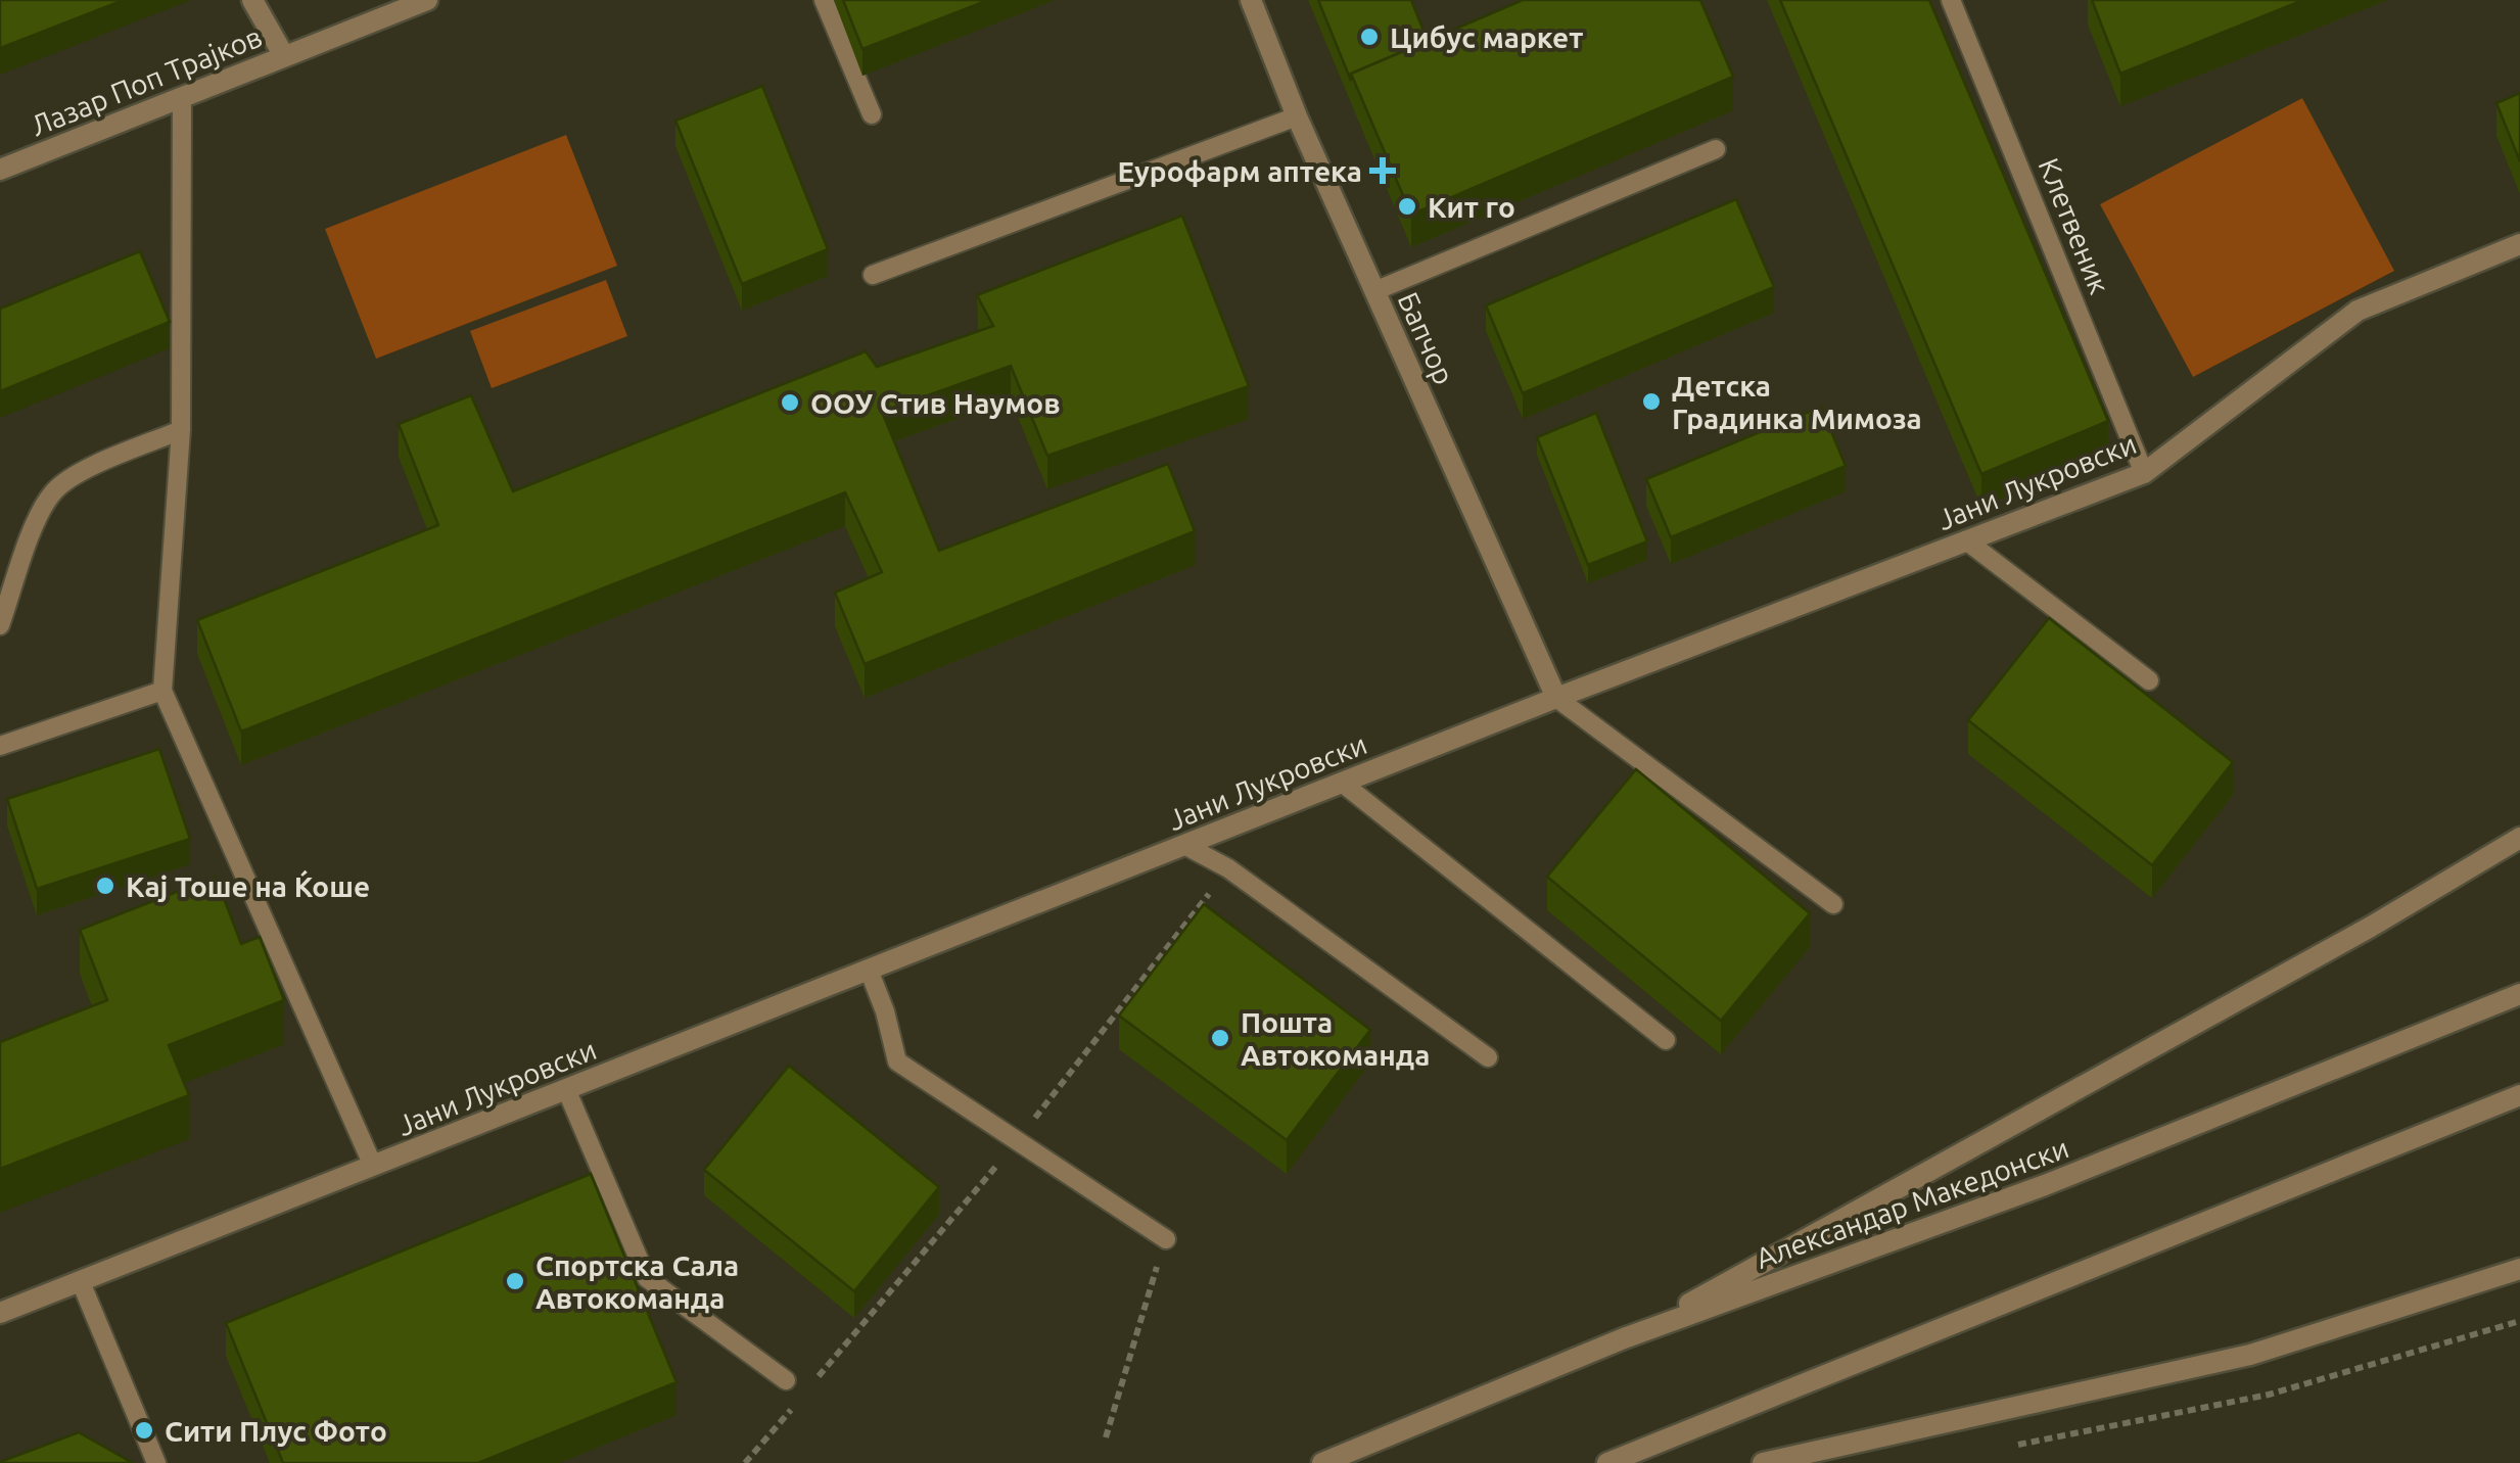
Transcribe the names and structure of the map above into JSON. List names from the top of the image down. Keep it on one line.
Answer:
{"streets":{"street":["Лазар Поп Трајков","Бапчор","Јани Лукровски","Александар Македонски"],"lane":["Клетвеник"]},"crossings":[["Клетвеник","Јани Лукровски"],["Бапчор","Јани Лукровски"]],"places":{"other":["Цибус маркет","Кит го","Детска Градинка Мимоза","ООУ Стив Наумов","Кај Тоше на Ќоше","Пошта Автокоманда","Спортска Сала Автокоманда","Сити Плус Фото"],"health":["Еурофарм аптека"]}}
